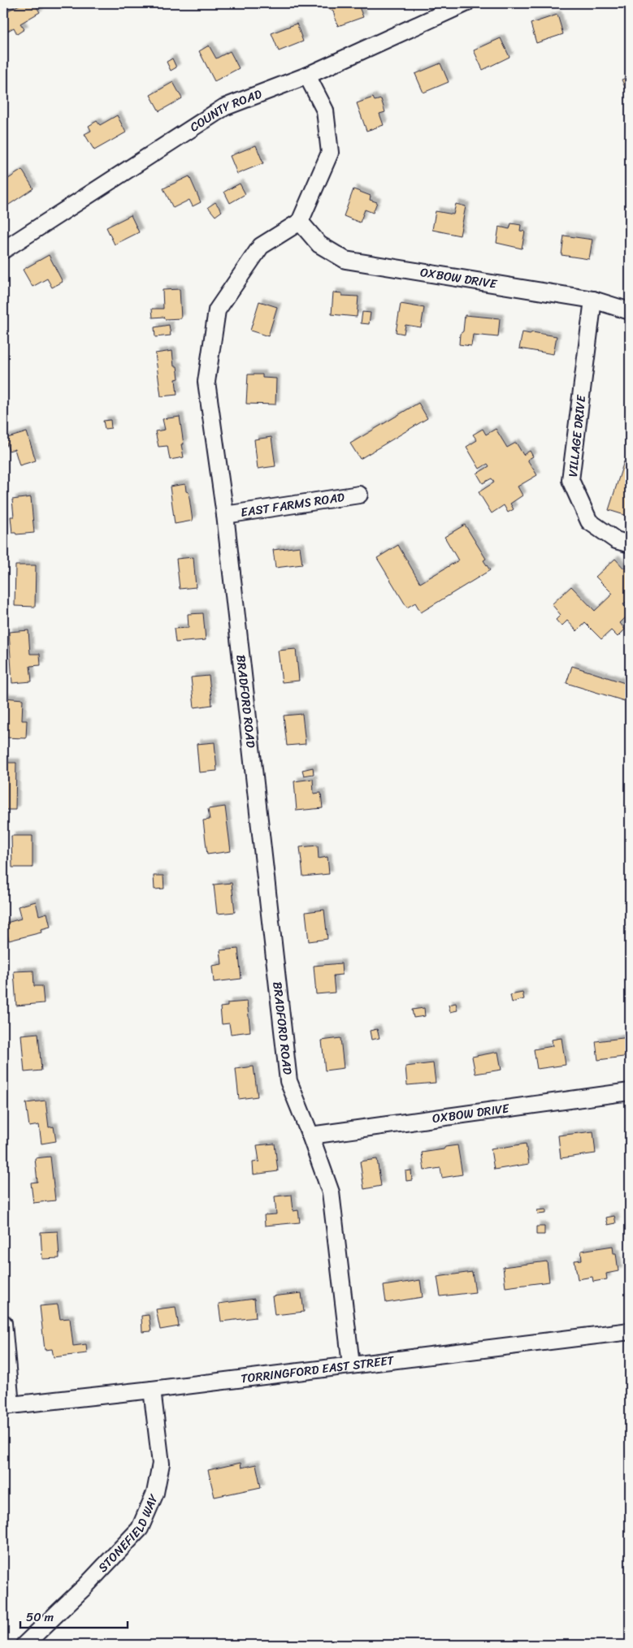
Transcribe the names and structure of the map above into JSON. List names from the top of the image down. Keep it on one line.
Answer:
{"streets":{"street":["COUNTY ROAD","OXBOW DRIVE","VILLAGE DRIVE","EAST FARMS ROAD","BRADFORD ROAD","TORRINGFORD EAST STREET","STONEFIELD WAY"]},"crossings":[["OXBOW DRIVE","VILLAGE DRIVE"],["OXBOW DRIVE","BRADFORD ROAD"],["EAST FARMS ROAD","BRADFORD ROAD"],["BRADFORD ROAD","TORRINGFORD EAST STREET"],["TORRINGFORD EAST STREET","STONEFIELD WAY"]],"scale_bar":"50 m"}
